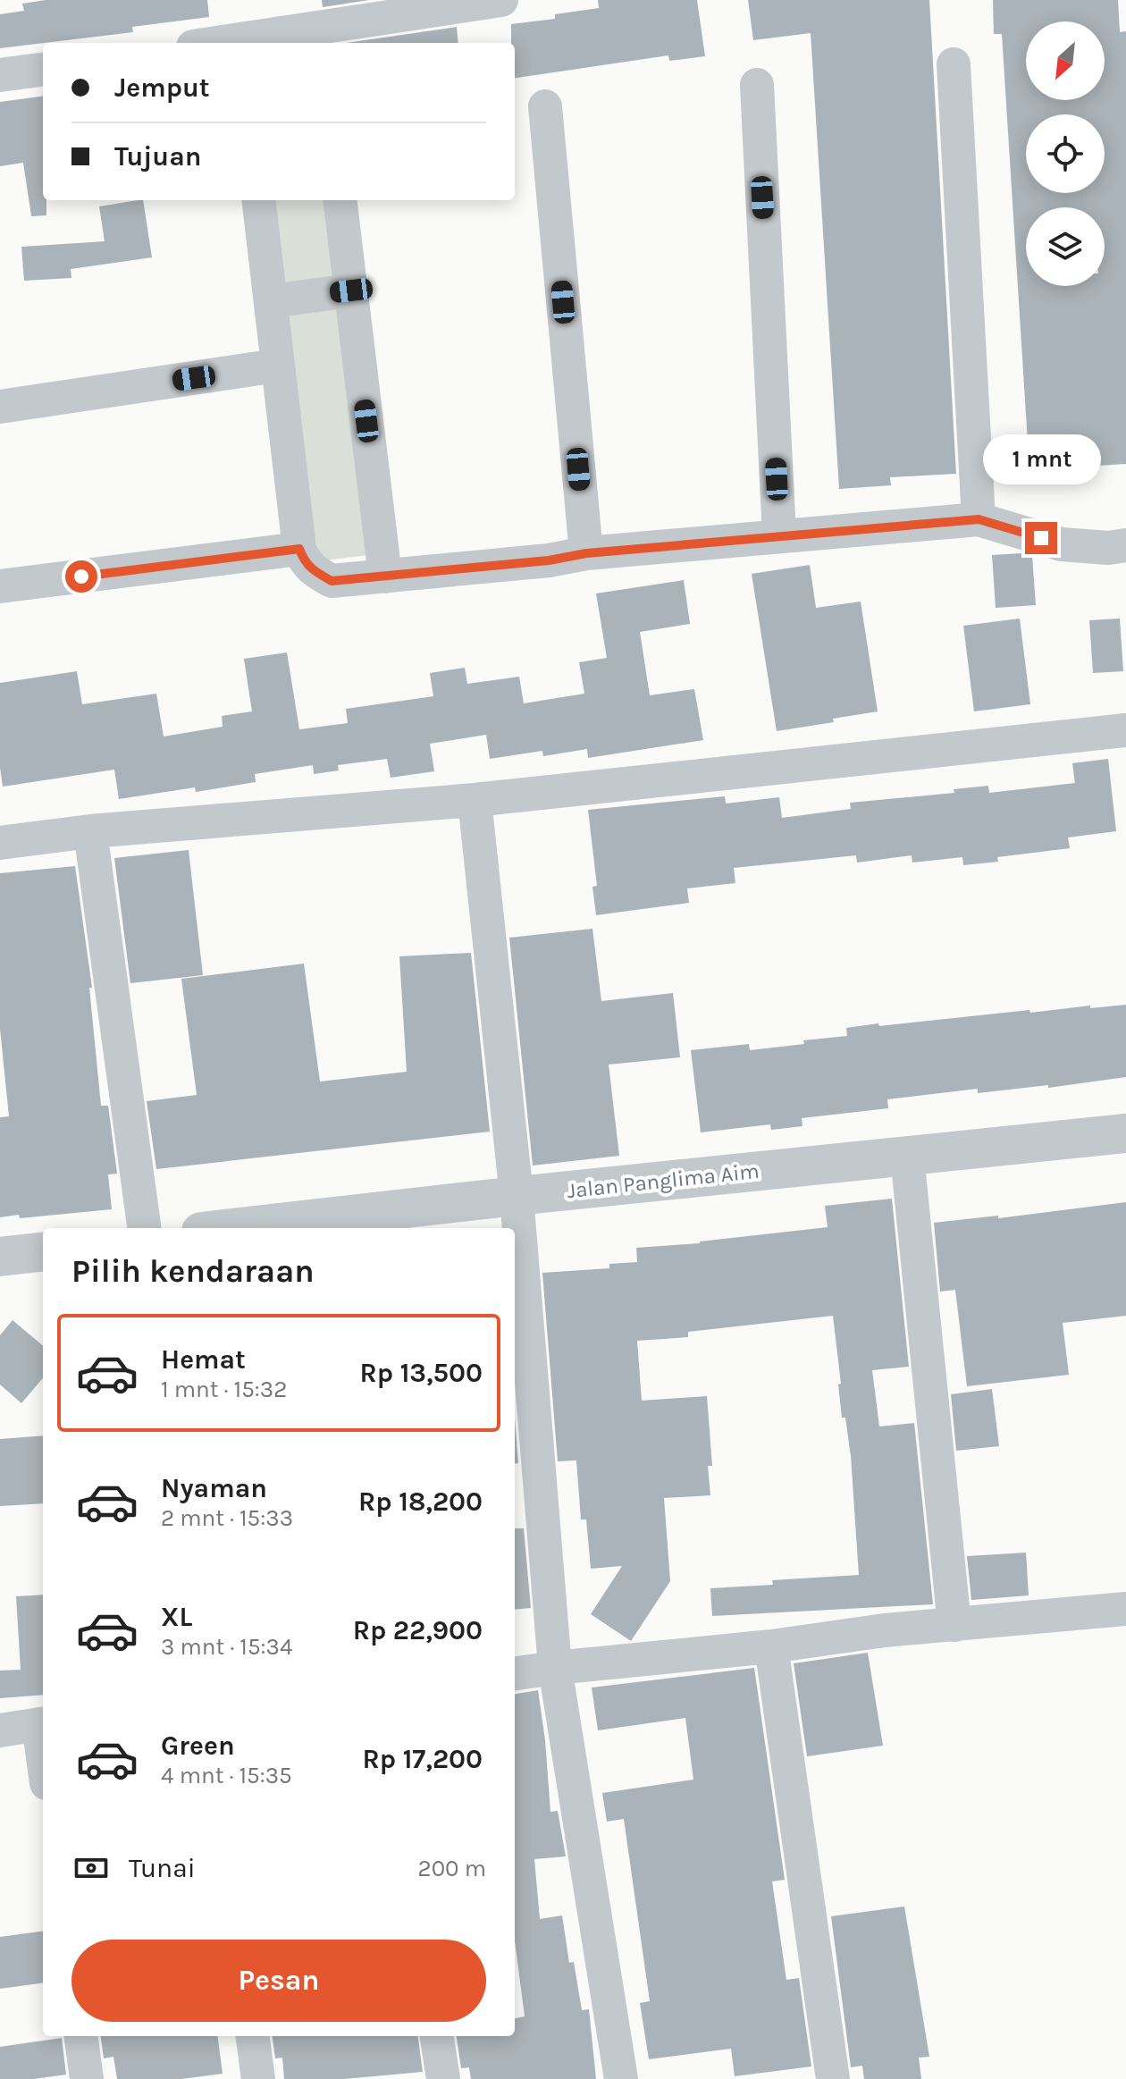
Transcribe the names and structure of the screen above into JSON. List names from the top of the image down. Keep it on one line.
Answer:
{"streets":{"street":["Jalan Panglima Aim"]},"north":"bottom left","page":{"banner":["Jemput","Tujuan"],"bubble":"1 mnt","heading":"Pilih kendaraan","list":[{"name":"Hemat","note":"1 mnt · 15:32","value":"Rp 13,500"},{"name":"Nyaman","note":"2 mnt · 15:33","value":"Rp 18,200"},{"name":"XL","note":"3 mnt · 15:34","value":"Rp 22,900"},{"name":"Green","note":"4 mnt · 15:35","value":"Rp 17,200"}],"pay":["Tunai","200 m"],"buttons":"Pesan"}}
